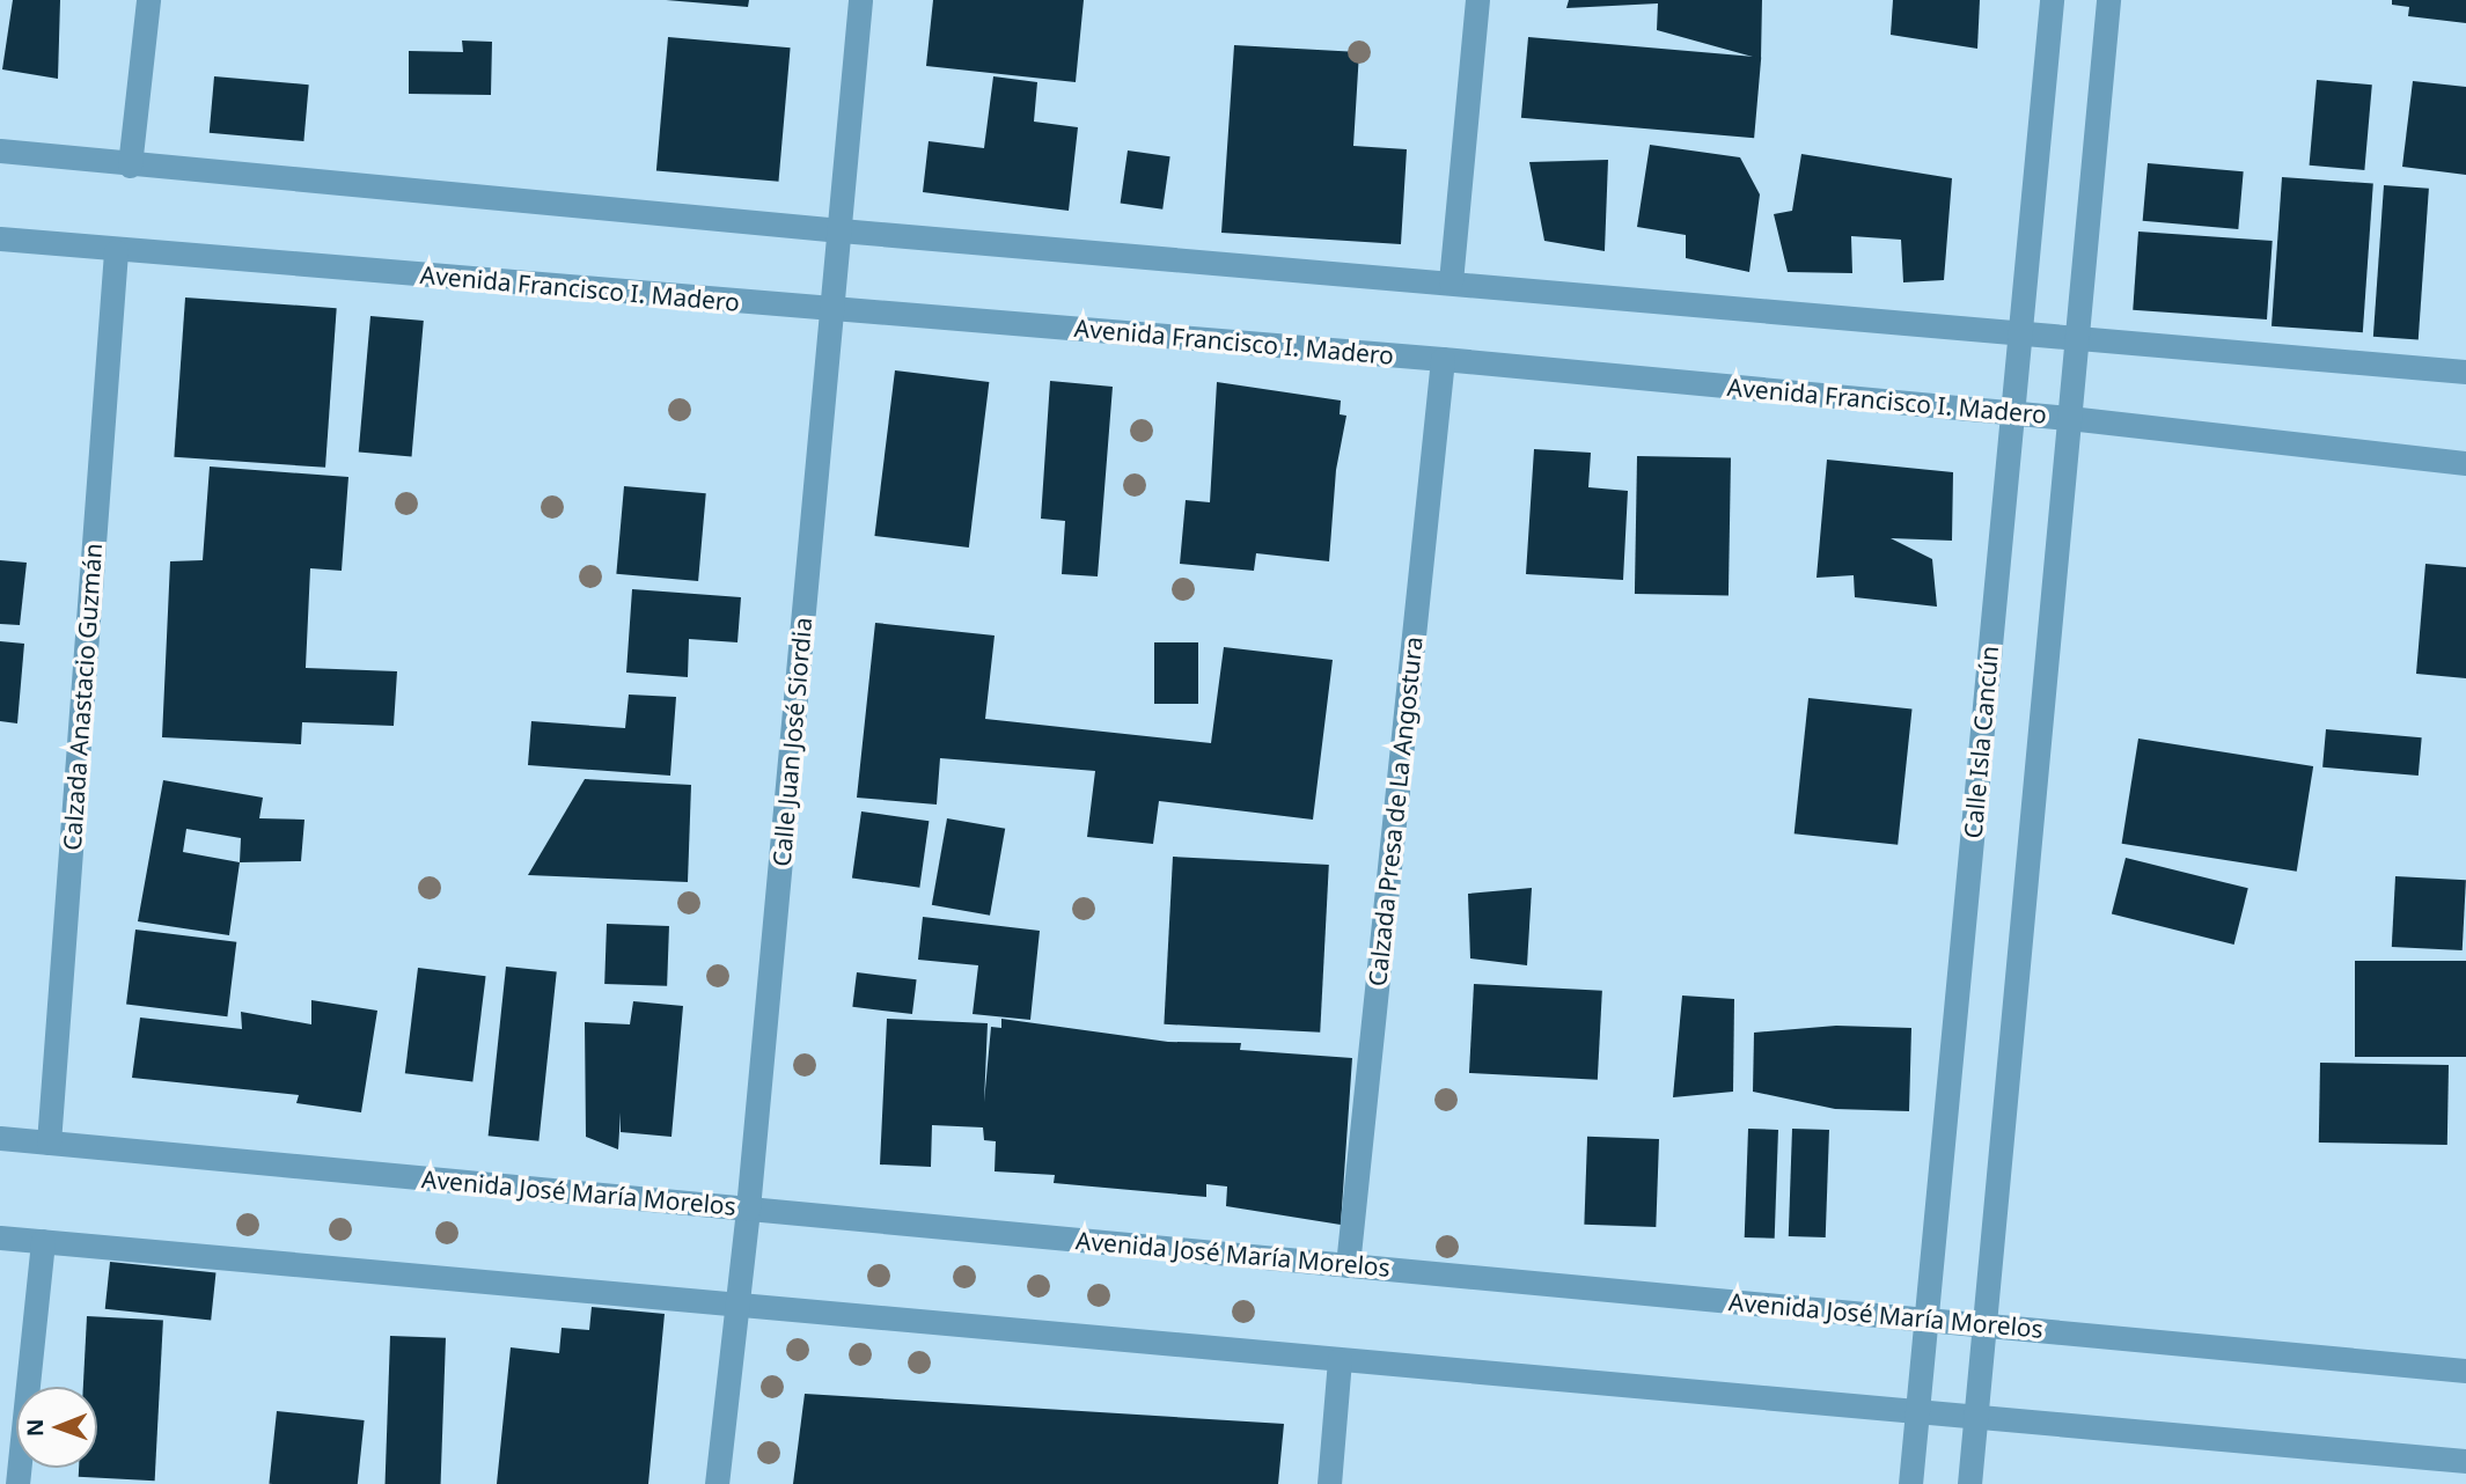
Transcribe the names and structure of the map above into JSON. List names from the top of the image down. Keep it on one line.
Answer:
{"streets":{"street":["Avenida Francisco I. Madero","Calzada Anastacio Guzmán","Calle Juan José Siordia","Calle Isla Cancún","Calzada Presa de La Angostura","Avenida José María Morelos"]},"crossings":[["Avenida Francisco I. Madero","Calzada Anastacio Guzmán"],["Avenida Francisco I. Madero","Calle Juan José Siordia"],["Avenida Francisco I. Madero","Calle Isla Cancún"],["Avenida Francisco I. Madero","Calzada Presa de La Angostura"],["Calzada Anastacio Guzmán","Avenida José María Morelos"],["Calle Juan José Siordia","Avenida José María Morelos"],["Calle Isla Cancún","Avenida José María Morelos"],["Calzada Presa de La Angostura","Avenida José María Morelos"]],"north":"left"}
